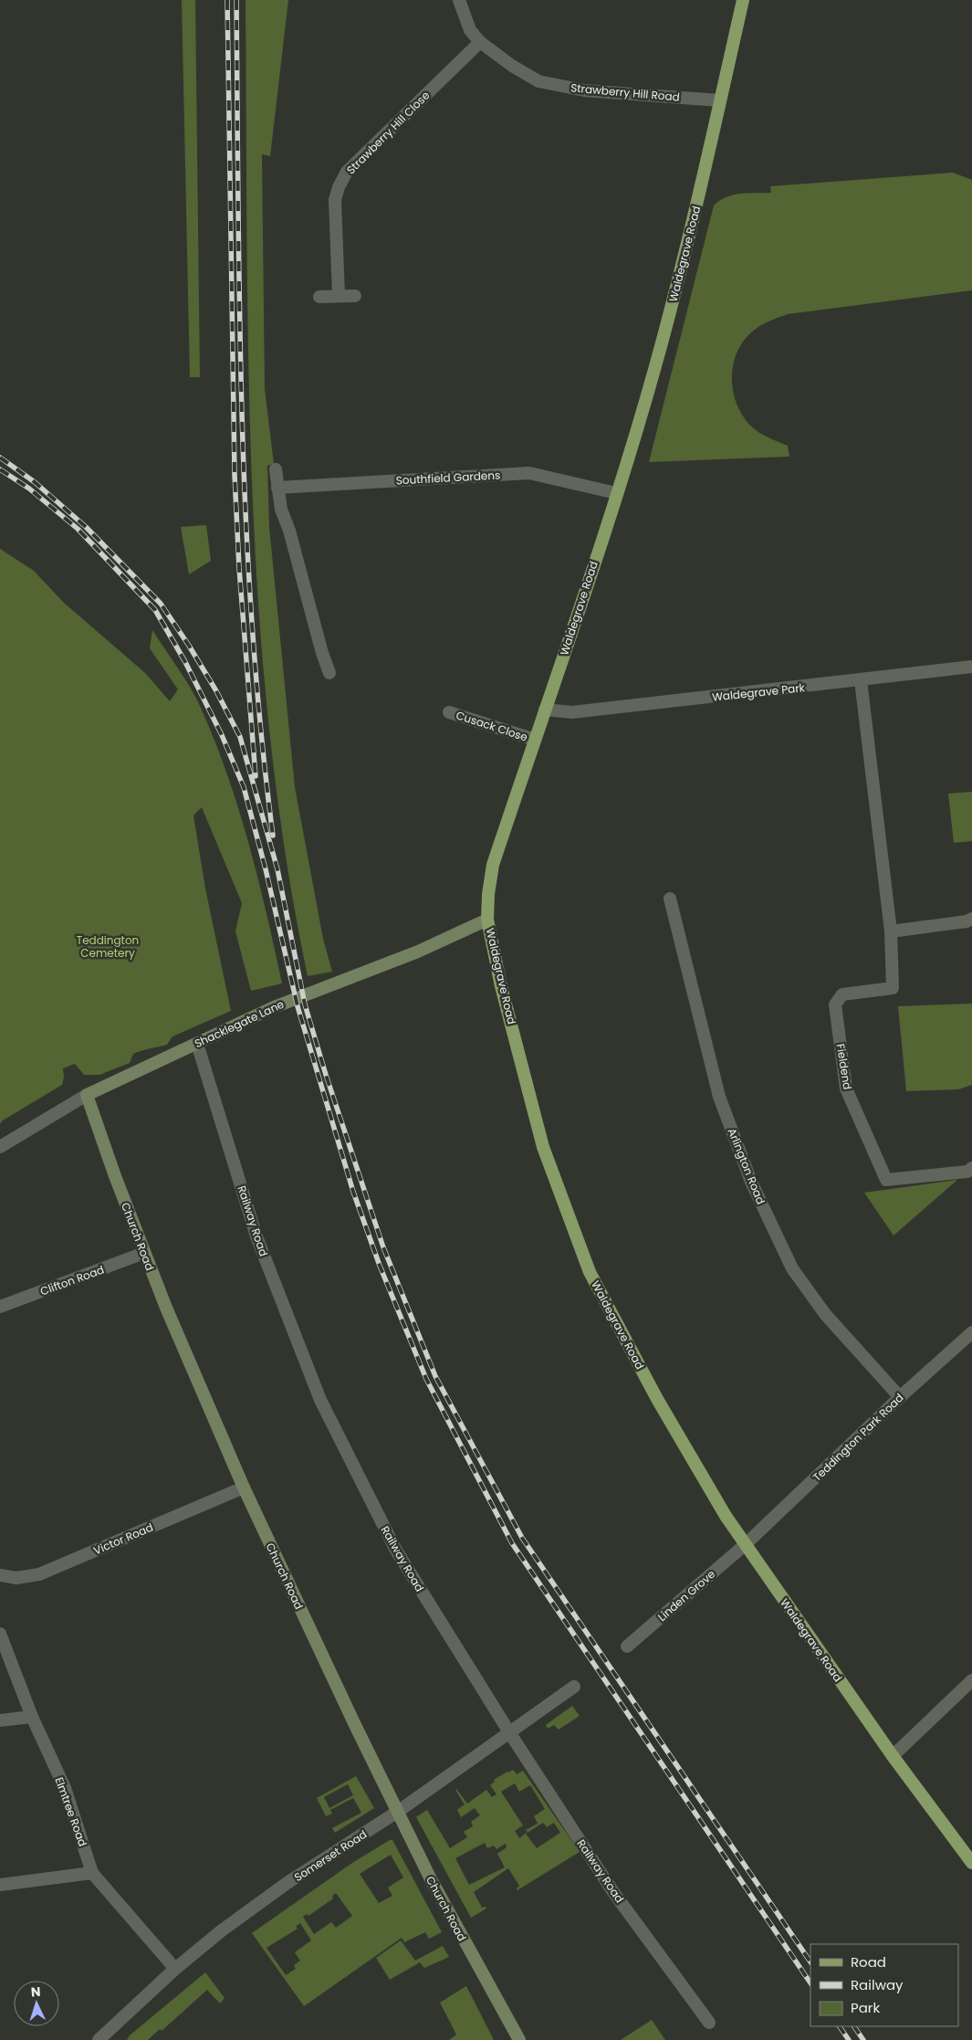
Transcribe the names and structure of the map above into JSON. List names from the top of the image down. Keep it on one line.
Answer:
{"streets":{"main road":["Waldegrave Road","Shacklegate Lane","Church Road"],"street":["Strawberry Hill Road","Strawberry Hill Close","Southfield Gardens","Waldegrave Park","Cusack Close","Fieldend","Arlington Road","Railway Road","Clifton Road","Teddington Park Road","Victor Road","Linden Grove","Elmtree Road","Somerset Road"]},"crossings":[["Strawberry Hill Road","Strawberry Hill Close"],["Strawberry Hill Road","Waldegrave Road"],["Waldegrave Road","Southfield Gardens"],["Waldegrave Road","Waldegrave Park"],["Waldegrave Road","Cusack Close"],["Waldegrave Road","Shacklegate Lane"],["Waldegrave Road","Teddington Park Road"],["Waldegrave Road","Linden Grove"],["Waldegrave Park","Fieldend"],["Shacklegate Lane","Railway Road"],["Shacklegate Lane","Church Road"],["Arlington Road","Teddington Park Road"],["Railway Road","Somerset Road"],["Church Road","Clifton Road"],["Church Road","Victor Road"],["Church Road","Somerset Road"],["Teddington Park Road","Linden Grove"],["Elmtree Road","Somerset Road"]],"parks":["Teddington Cemetery"],"legend":["Road","Railway","Park"],"north":"top"}
